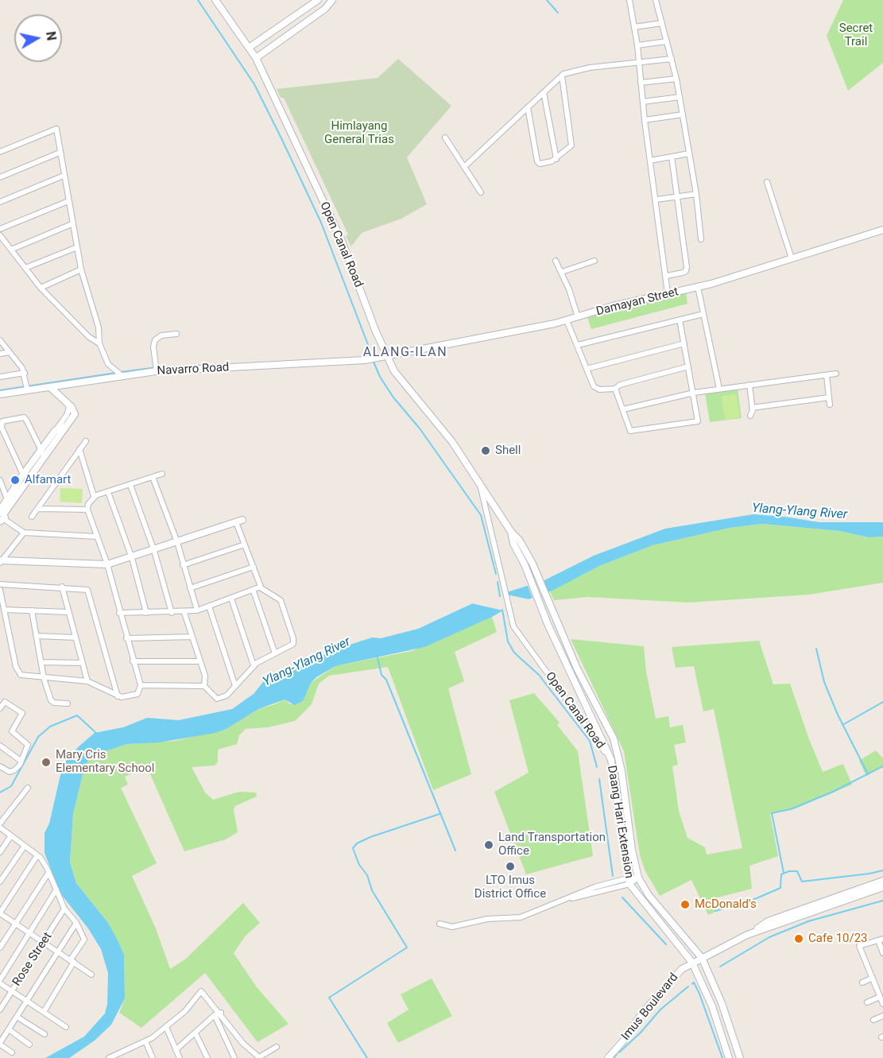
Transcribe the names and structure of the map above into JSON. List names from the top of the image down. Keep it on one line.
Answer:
{"streets":{"main road":["Open Canal Road","Damayan Street","Navarro Road","Daang Hari Extension","Imus Boulevard"],"street":["Rose Street"]},"crossings":[["Open Canal Road","Damayan Street"],["Open Canal Road","Navarro Road"],["Open Canal Road","Daang Hari Extension"],["Damayan Street","Navarro Road"],["Daang Hari Extension","Imus Boulevard"]],"districts":["ALANG-ILAN"],"water":["Ylang-Ylang River"],"parks":["Secret Trail","Himlayang General Trias"],"places":["Shell","Alfamart","Mary Cris Elementary School","Land Transportation Office","LTO Imus District Office","McDonald's","Cafe 10/23"],"north":"right"}
